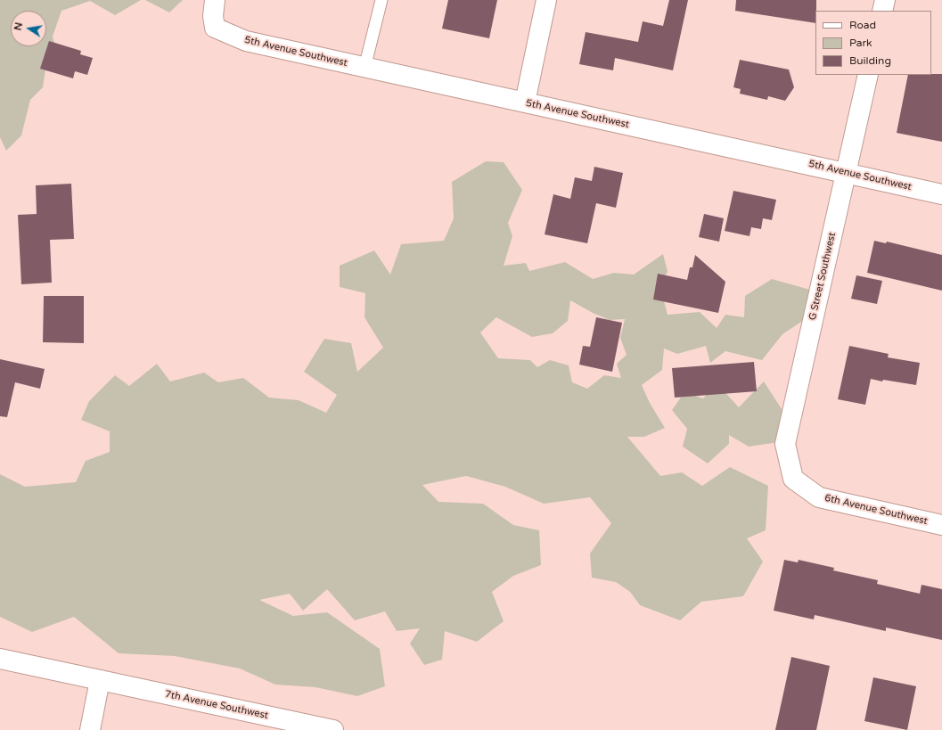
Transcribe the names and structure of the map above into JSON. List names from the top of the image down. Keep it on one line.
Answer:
{"streets":{"street":["5th Avenue Southwest","G Street Southwest","6th Avenue Southwest","7th Avenue Southwest"]},"crossings":[["5th Avenue Southwest","G Street Southwest"],["G Street Southwest","6th Avenue Southwest"]],"legend":["Road","Park","Building"],"north":"left"}
